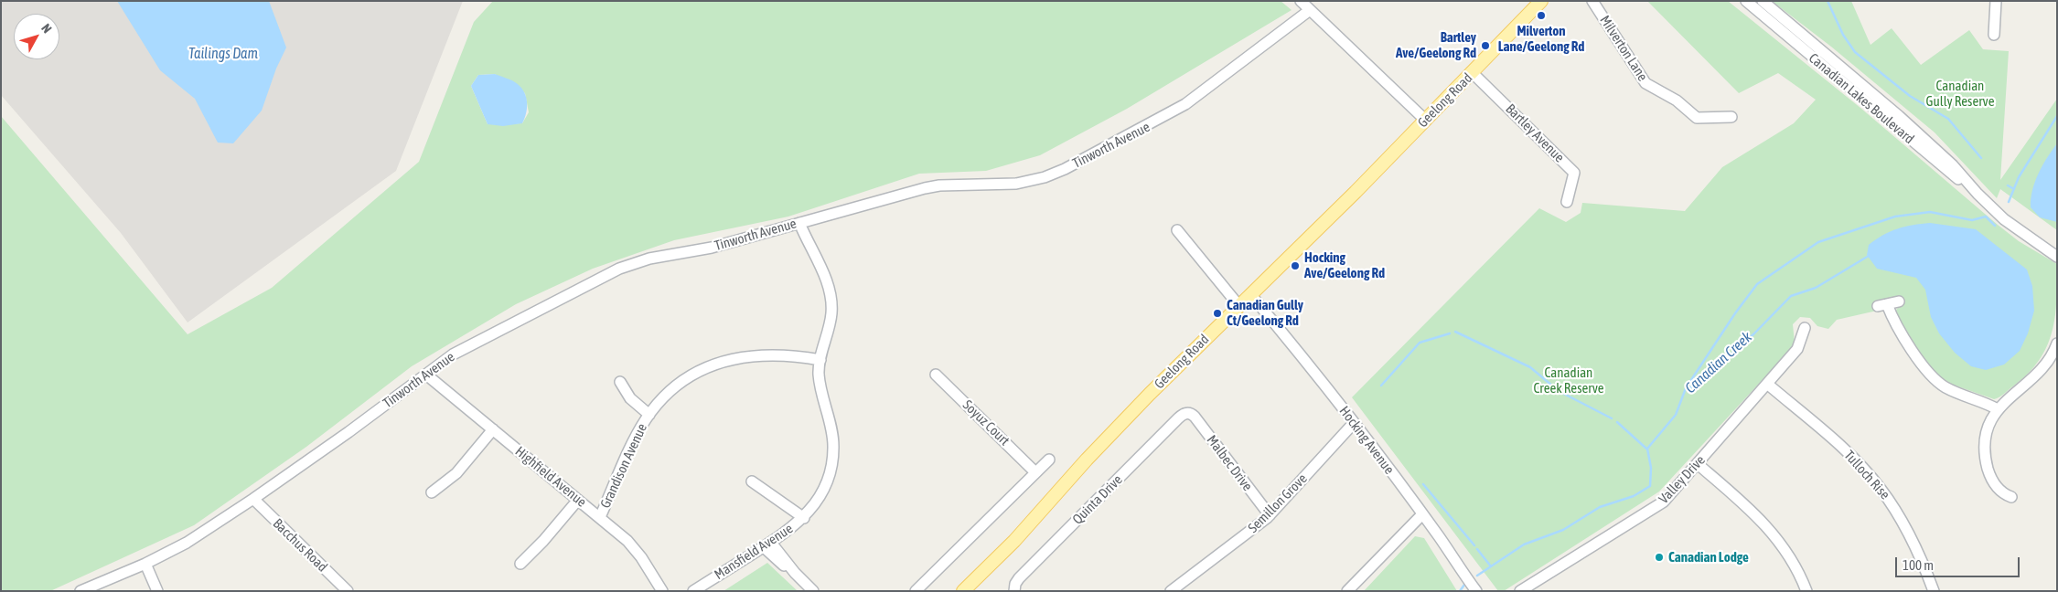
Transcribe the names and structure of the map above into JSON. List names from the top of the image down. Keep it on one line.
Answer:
{"streets":{"main road":["Geelong Road"],"street":["Milverton Lane","Canadian Lakes Boulevard","Bartley Avenue","Tinworth Avenue","Soyuz Court","Hocking Avenue","Malbec Drive","Grandison Avenue","Tulloch Rise","Highfield Avenue","Valley Drive","Quinta Drive","Semillon Grove","Bacchus Road","Mansfield Avenue"]},"crossings":[["Geelong Road","Bartley Avenue"],["Geelong Road","Hocking Avenue"],["Tinworth Avenue","Highfield Avenue"],["Tinworth Avenue","Bacchus Road"],["Tinworth Avenue","Mansfield Avenue"],["Hocking Avenue","Semillon Grove"],["Malbec Drive","Quinta Drive"],["Malbec Drive","Semillon Grove"],["Grandison Avenue","Highfield Avenue"],["Grandison Avenue","Mansfield Avenue"],["Tulloch Rise","Valley Drive"]],"water":["Tailings Dam","Canadian Creek"],"parks":["Canadian Gully Reserve","Canadian Creek Reserve"],"places":["Milverton Lane/Geelong Rd","Bartley Ave/Geelong Rd","Hocking Ave/Geelong Rd","Canadian Gully Ct/Geelong Rd","Canadian Lodge"],"scale_bar":"100 m","north":"top right"}
